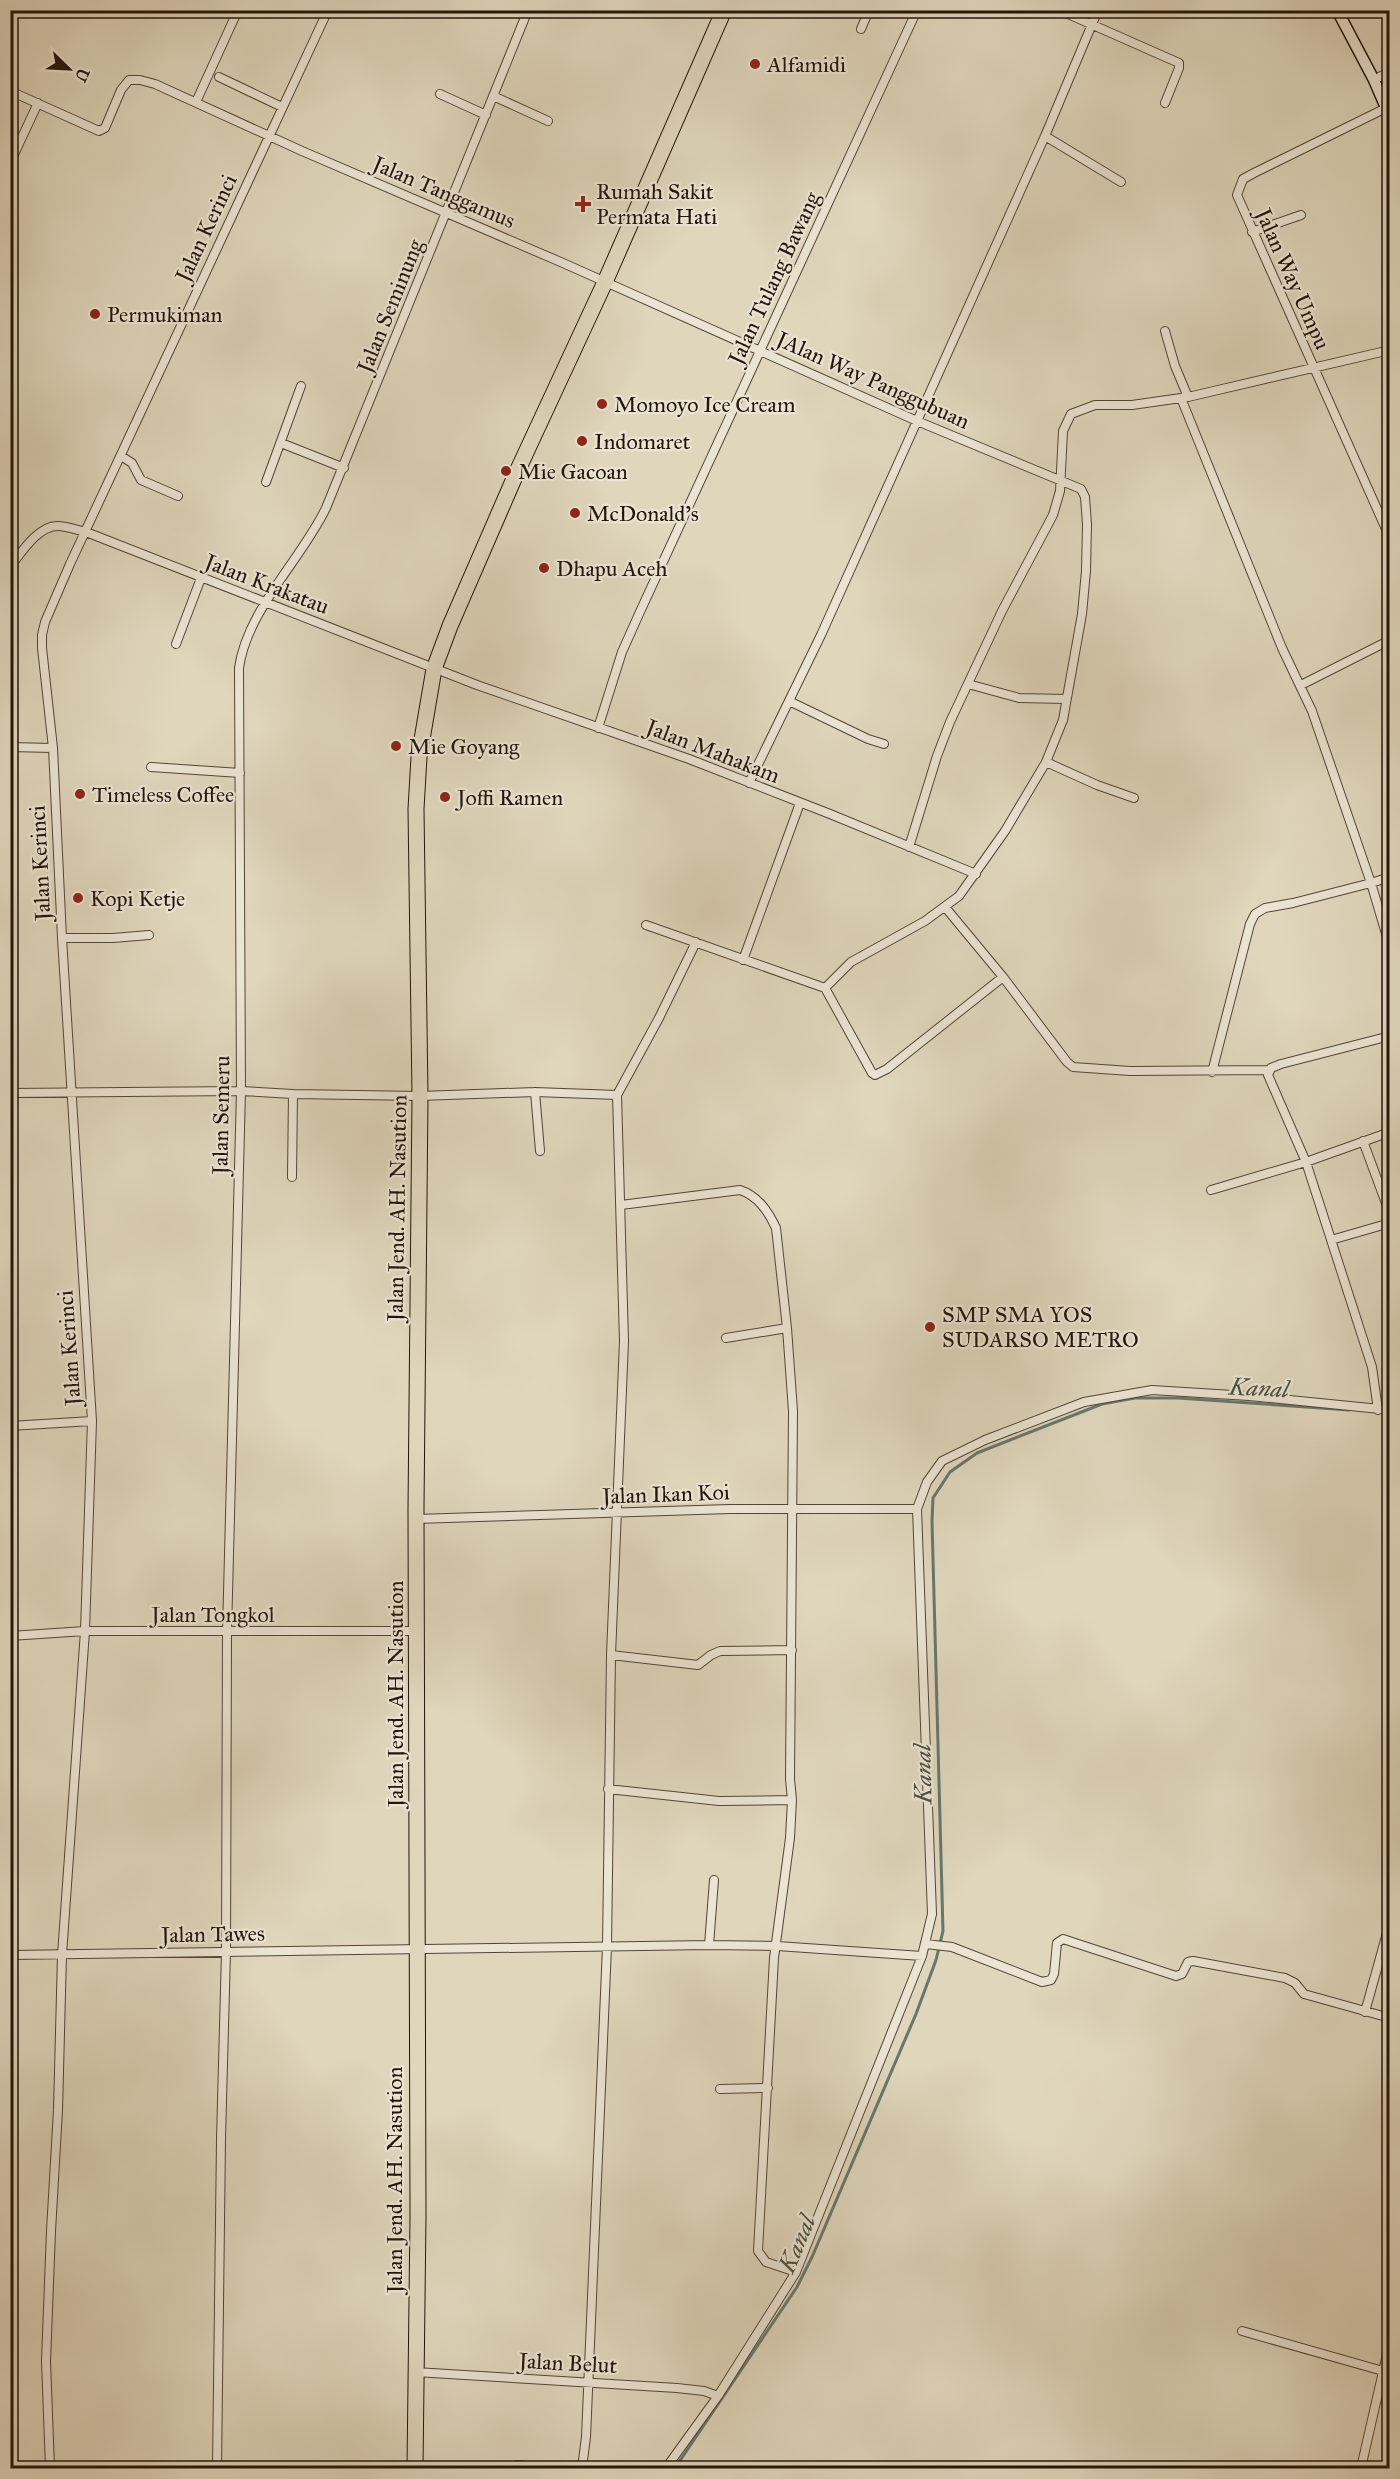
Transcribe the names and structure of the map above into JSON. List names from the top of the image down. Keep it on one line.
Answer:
{"streets":{"highway":["Jalan Jend. AH. Nasution"],"street":["Jalan Tanggamus","Jalan Kerinci","Jalan Tulang Bawang","Jalan Way Umpu","Jalan Seminung","JAlan Way Panggubuan","Jalan Krakatau","Jalan Mahakam","Jalan Semeru","Jalan Ikan Koi","Jalan Tongkol","Jalan Tawes","Jalan Belut"]},"crossings":[["Jalan Tanggamus","Jalan Kerinci"],["Jalan Tanggamus","Jalan Seminung"],["Jalan Tanggamus","JAlan Way Panggubuan"],["Jalan Tanggamus","Jalan Jend. AH. Nasution"],["Jalan Kerinci","Jalan Krakatau"],["Jalan Kerinci","Jalan Tongkol"],["Jalan Kerinci","Jalan Tawes"],["Jalan Tulang Bawang","JAlan Way Panggubuan"],["Jalan Tulang Bawang","Jalan Mahakam"],["Jalan Seminung","Jalan Krakatau"],["Jalan Seminung","Jalan Semeru"],["JAlan Way Panggubuan","Jalan Jend. AH. Nasution"],["Jalan Krakatau","Jalan Mahakam"],["Jalan Krakatau","Jalan Semeru"],["Jalan Krakatau","Jalan Jend. AH. Nasution"],["Jalan Mahakam","Jalan Jend. AH. Nasution"],["Jalan Semeru","Jalan Tongkol"],["Jalan Semeru","Jalan Tawes"],["Jalan Jend. AH. Nasution","Jalan Ikan Koi"],["Jalan Jend. AH. Nasution","Jalan Tongkol"],["Jalan Jend. AH. Nasution","Jalan Tawes"],["Jalan Jend. AH. Nasution","Jalan Belut"]],"water":["Kanal"],"places":{"other":["Alfamidi","Permukiman","Momoyo Ice Cream","Indomaret","Mie Gacoan","McDonald's","Dhapu Aceh","Mie Goyang","Timeless Coffee","Joffi Ramen","Kopi Ketje","SMP SMA YOS SUDARSO METRO"],"health":["Rumah Sakit Permata Hati"]},"north":"bottom right"}
